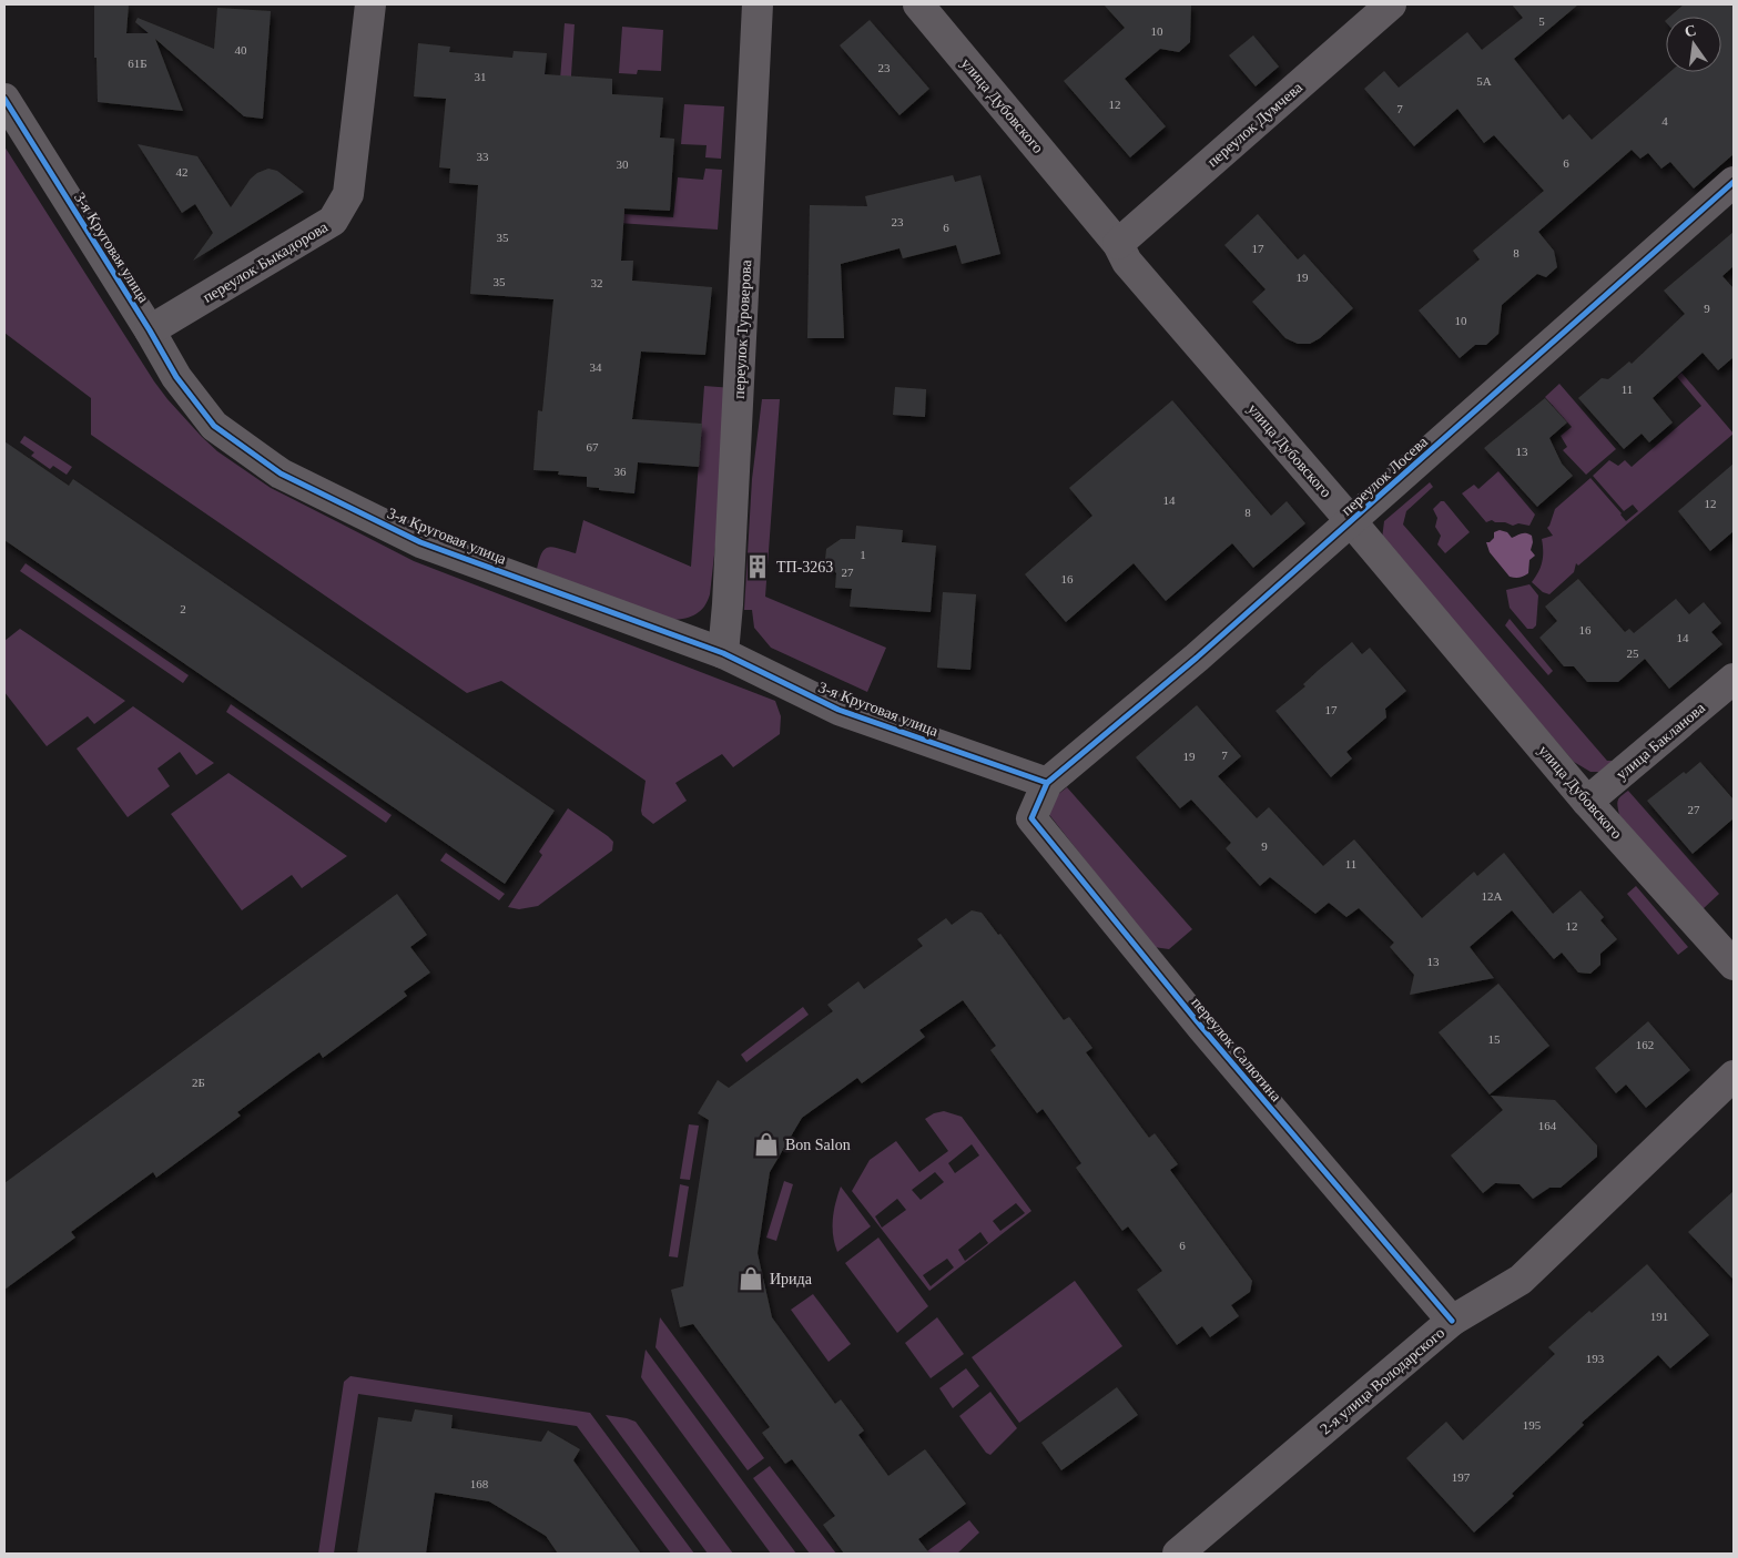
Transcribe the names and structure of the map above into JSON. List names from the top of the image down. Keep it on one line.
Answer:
{"streets":{"street":["улица Дубовского","переулок Думчева","3-я Круговая улица","переулок Быкадорова","переулок Туроверова","переулок Лосева","улица Бакланова","переулок Салютина","2-я улица Володарского"]},"crossings":[["улица Дубовского","переулок Думчева"],["улица Дубовского","переулок Лосева"],["улица Дубовского","улица Бакланова"],["3-я Круговая улица","переулок Быкадорова"],["3-я Круговая улица","переулок Туроверова"],["3-я Круговая улица","переулок Лосева"],["3-я Круговая улица","переулок Салютина"],["переулок Лосева","переулок Салютина"],["переулок Салютина","2-я улица Володарского"]],"places":{"building":["ТП-3263"],"shop":["Bon Salon","Ирида"]},"house_numbers":["5","10","40","61Б","23","31","5А","12","7","4","33","6","30","42","23","6","35","17","8","19","35","32","9","10","34","11","67","13","36","14","12","8","1","27","16","2","16","14","25","17","7","19","27","9","11","12А","12","13","15","162","2Б","164","6","191","193","195","197","168"],"north":"top"}
